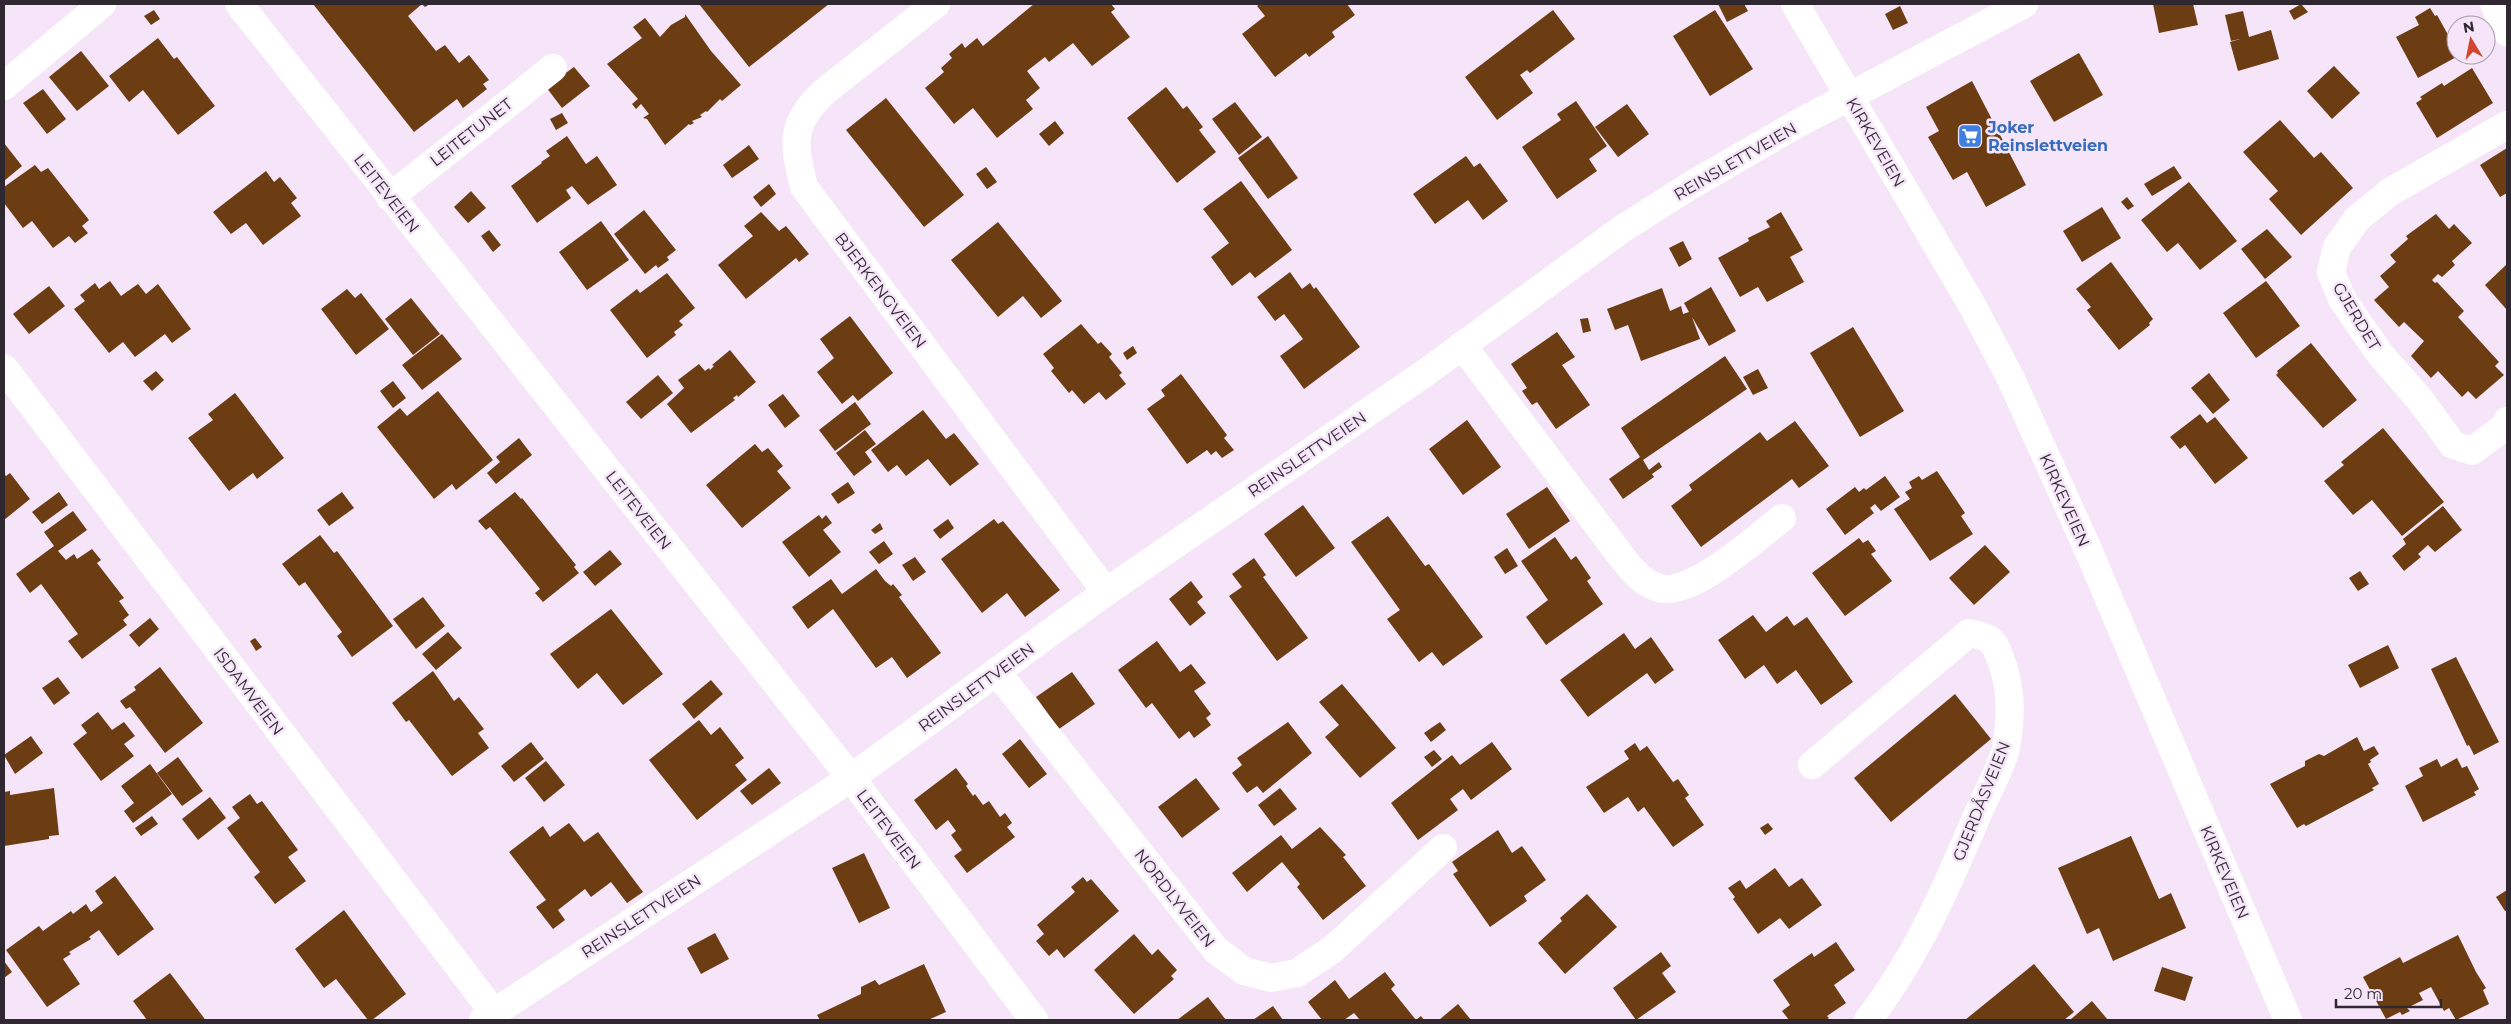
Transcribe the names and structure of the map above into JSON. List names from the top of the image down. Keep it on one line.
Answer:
{"streets":{"street":["LEITETUNET","KIRKEVEIEN","REINSLETTVEIEN","LEITEVEIEN","BJERKENGVEIEN","GJERDET","ISDAMVEIEN","GJERDÅSVEIEN","NORDLYVEIEN"]},"crossings":[["LEITETUNET","LEITEVEIEN"],["KIRKEVEIEN","REINSLETTVEIEN"],["REINSLETTVEIEN","LEITEVEIEN"],["REINSLETTVEIEN","BJERKENGVEIEN"],["REINSLETTVEIEN","ISDAMVEIEN"],["REINSLETTVEIEN","NORDLYVEIEN"]],"places":{"supermarket":["Joker Reinslettveien"]},"scale_bar":"20 m","north":"top"}
